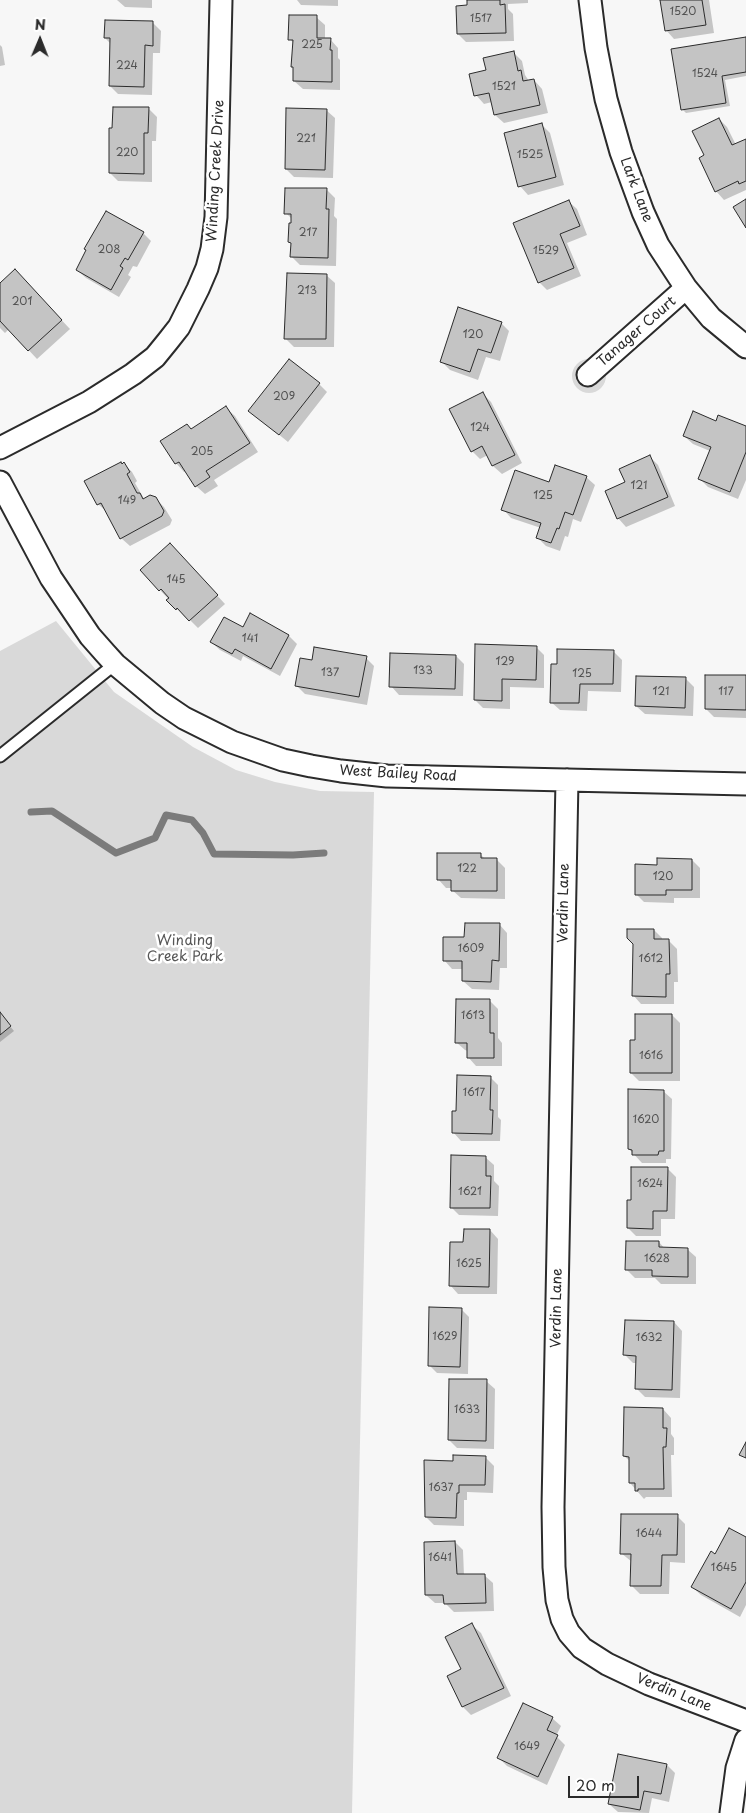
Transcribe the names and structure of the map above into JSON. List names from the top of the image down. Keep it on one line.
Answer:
{"streets":{"street":["Winding Creek Drive","Lark Lane","Tanager Court","West Bailey Road","Verdin Lane"]},"crossings":[["Lark Lane","Tanager Court"],["West Bailey Road","Verdin Lane"]],"parks":["Winding Creek Park"],"house_numbers":["1520","1517","225","224","1524","1521","221","220","1525","217","208","1529","213","201","120","209","124","205","121","125","149","145","141","129","133","137","125","121","117","122","120","1609","1612","1613","1616","1617","1620","1624","1621","1628","1625","1629","1632","1633","1637","1644","1641","1645","1649"],"scale_bar":"20 m","north":"top"}
